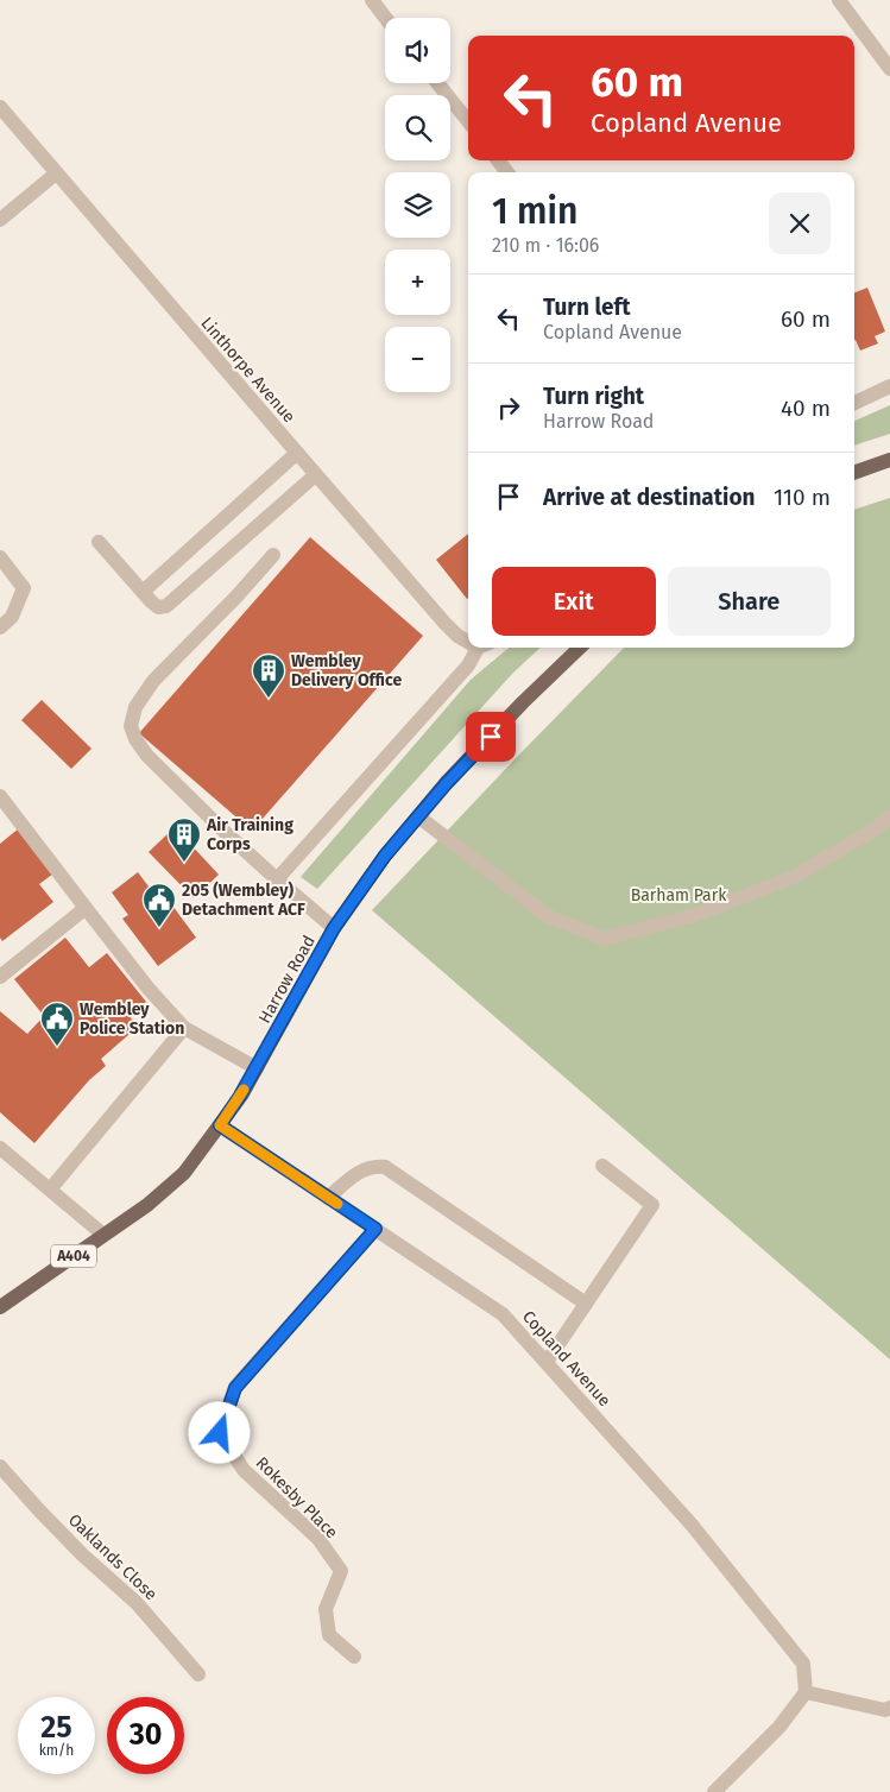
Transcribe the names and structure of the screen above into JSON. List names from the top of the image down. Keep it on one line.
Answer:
{"streets":{"main road":["Harrow Road","A404"],"street":["Linthorpe Avenue","Copland Avenue","Rokesby Place","Oaklands Close"]},"crossings":[["Harrow Road","Copland Avenue"],["Copland Avenue","Rokesby Place"]],"parks":["Barham Park"],"places":{"building":["Wembley Delivery Office","Air Training Corps"],"public building":["205 (Wembley) Detachment ACF","Wembley Police Station"]},"page":{"map_buttons":["+","−"],"turn":["60 m","Copland Avenue"],"heading":["1 min","210 m · 16:06"],"list":[{"name":"Turn left","note":"Copland Avenue","value":"60 m"},{"name":"Turn right","note":"Harrow Road","value":"40 m"},{"name":"Arrive at destination","value":"110 m"}],"buttons":["Exit","Share"],"speed":"25 km/h","limit":"30"}}
